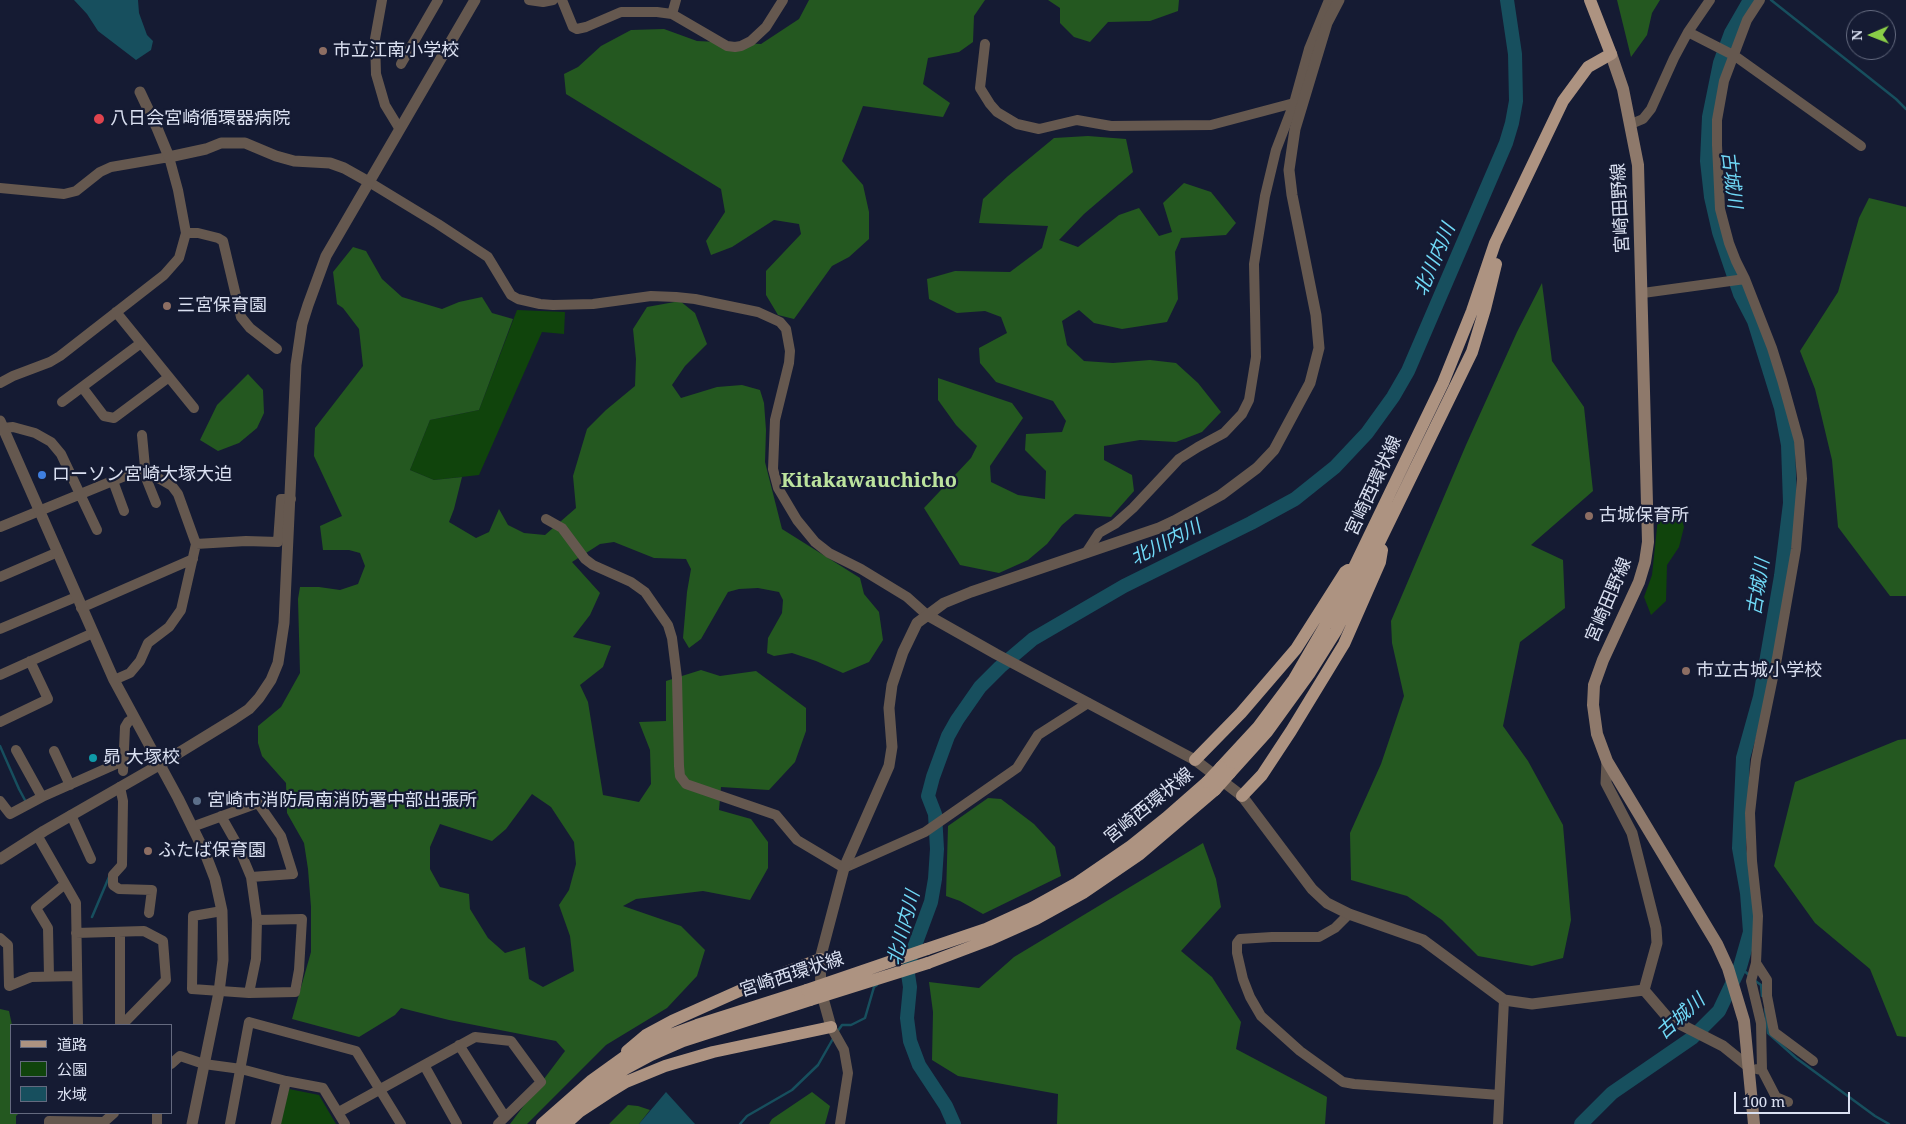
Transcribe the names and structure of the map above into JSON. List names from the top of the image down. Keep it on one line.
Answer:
{"streets":{"main road":["宮崎田野線","宮崎西環状線"]},"crossings":[["宮崎田野線","宮崎西環状線"]],"districts":["Kitakawauchicho"],"water":["古城川","北川内川"],"places":["市立江南小学校","八日会宮崎循環器病院","三宮保育園","ローソン宮崎大塚大迫","古城保育所","市立古城小学校","昴 大塚校","宮崎市消防局南消防署中部出張所","ふたば保育園"],"legend":["道路","公園","水域"],"scale_bar":"100 m","north":"left"}
